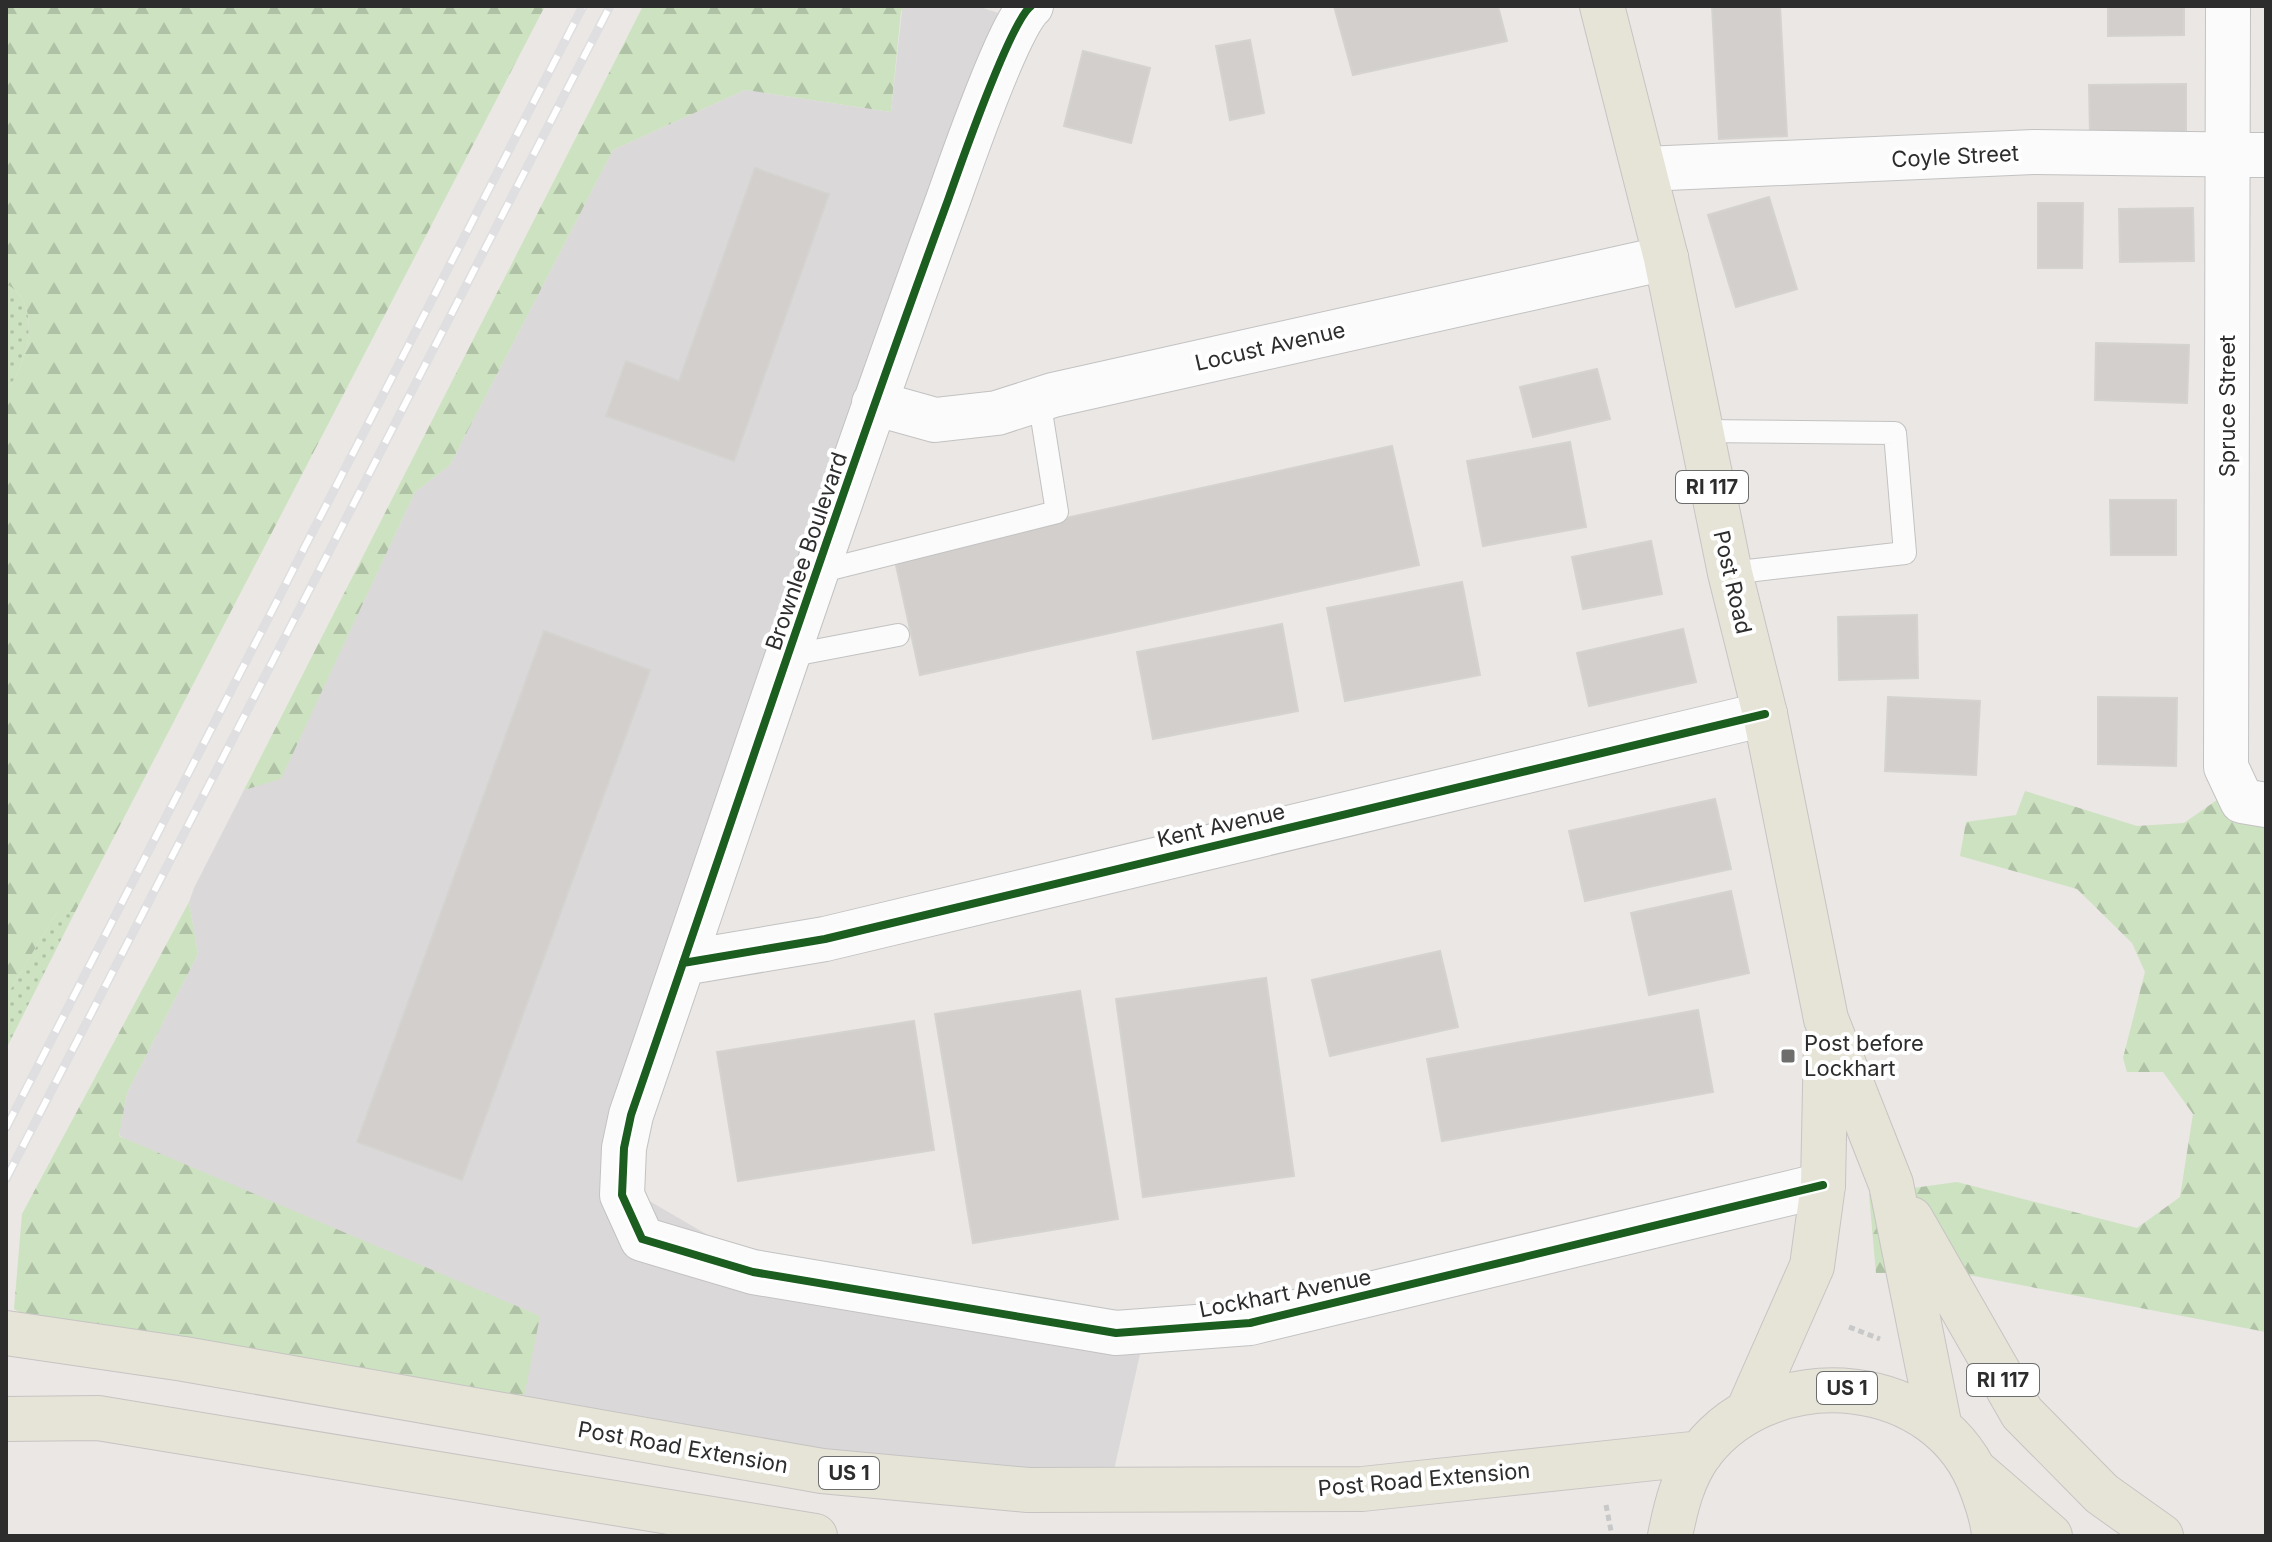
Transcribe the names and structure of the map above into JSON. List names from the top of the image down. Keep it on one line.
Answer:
{"streets":{"main road":["RI 117","Post Road","US 1","Post Road Extension"],"street":["Coyle Street","Locust Avenue","Spruce Street","Brownlee Boulevard","Kent Avenue","Lockhart Avenue"]},"crossings":[["Coyle Street","Spruce Street"],["Coyle Street","Post Road"],["Locust Avenue","Brownlee Boulevard"],["Locust Avenue","Post Road"],["RI 117","Post Road"],["RI 117","Lockhart Avenue"],["RI 117","US 1"],["Brownlee Boulevard","Kent Avenue"],["Brownlee Boulevard","Lockhart Avenue"],["Post Road","Kent Avenue"],["US 1","Post Road Extension"]],"places":{"transit":["Post before Lockhart"]}}
